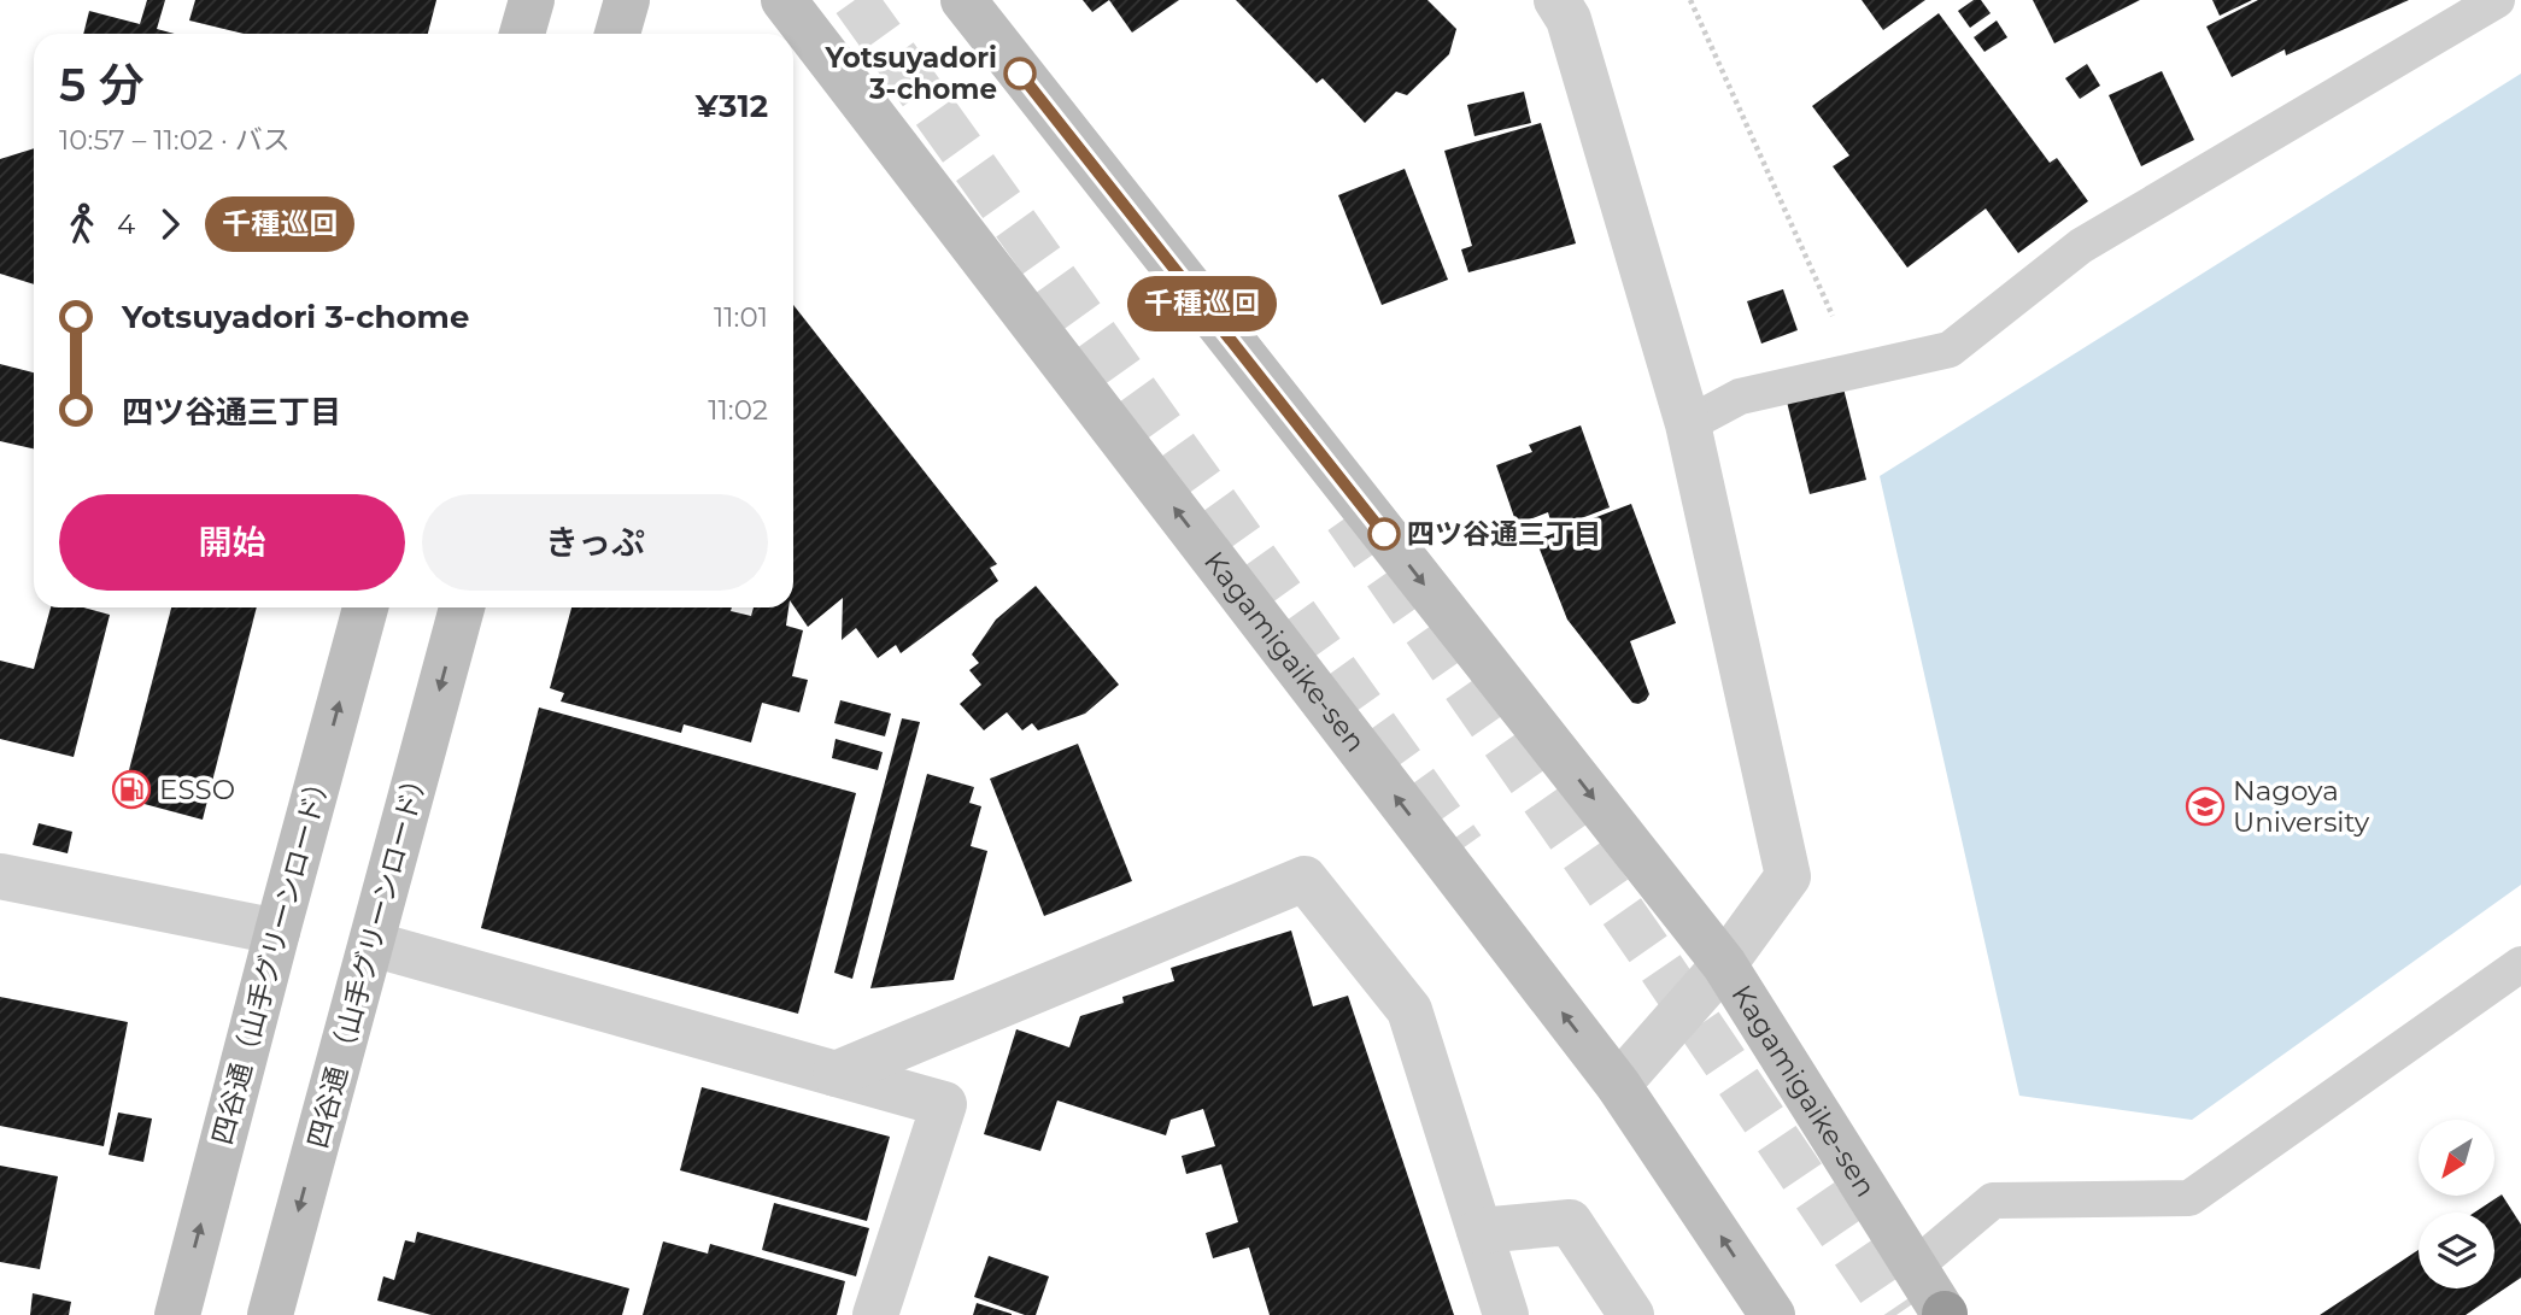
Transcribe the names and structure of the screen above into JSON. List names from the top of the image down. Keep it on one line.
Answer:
{"streets":{"street":["Kagamigaike-sen","四谷通（山手グリーンロード）","四谷通 （山手グリーンロード）"]},"one_way":["四谷通（山手グリーンロード）","四谷通 （山手グリーンロード）"],"places":{"other":["Yotsuyadori 3-chome","四ツ谷通三丁目"],"fuel station":["ESSO"],"school or university":["Nagoya University"]},"lines":["bus line 千種巡回"],"north":"bottom left","page":{"on_map":"千種巡回","heading":["5 分","10:57 – 11:02 · バス","¥312"],"legs":["4","千種巡回"],"list":[{"name":"Yotsuyadori 3-chome","value":"11:01"},{"name":"四ツ谷通三丁目","value":"11:02"}],"buttons":["開始","きっぷ"]}}
